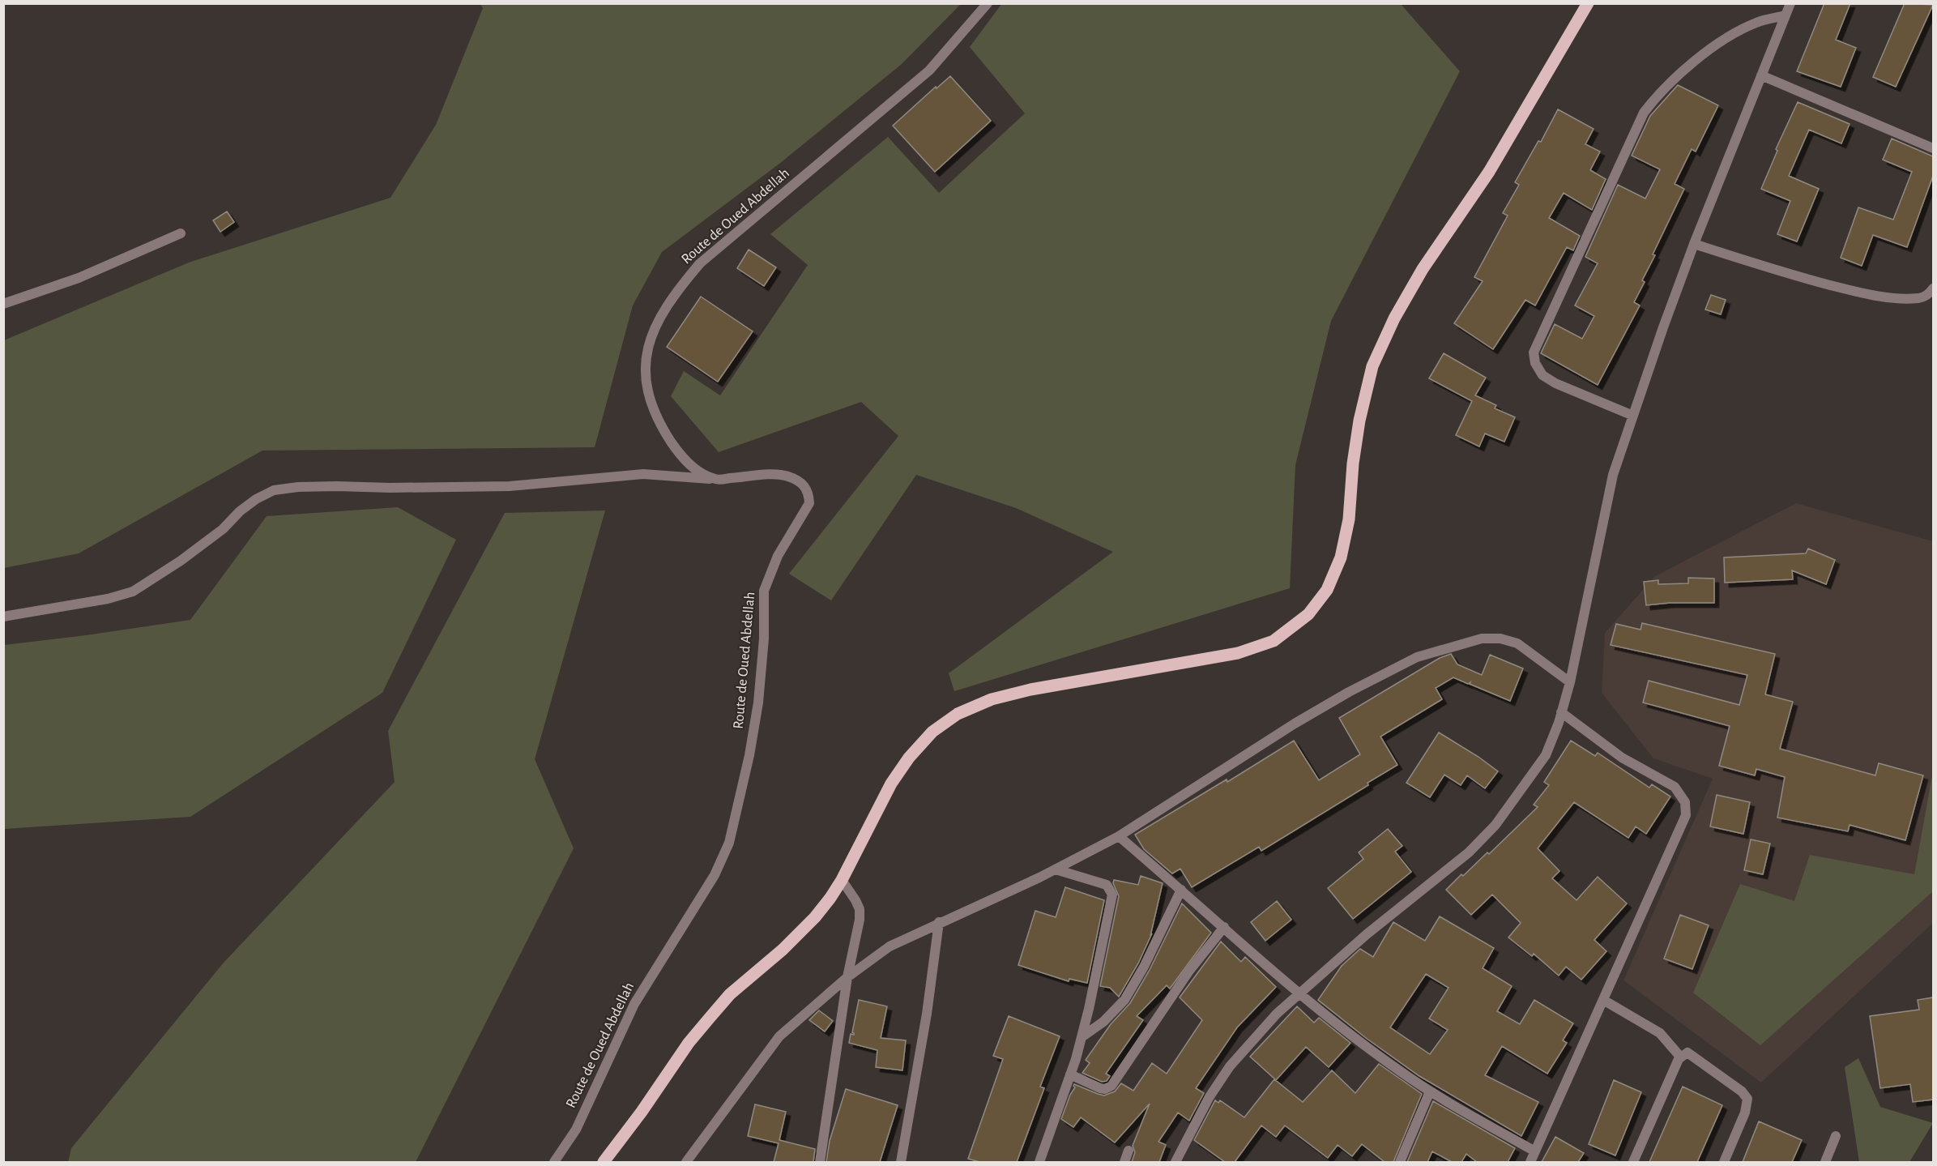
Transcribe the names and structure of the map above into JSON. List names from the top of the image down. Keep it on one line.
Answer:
{"streets":{"street":["Route de Oued Abdellah"]}}
